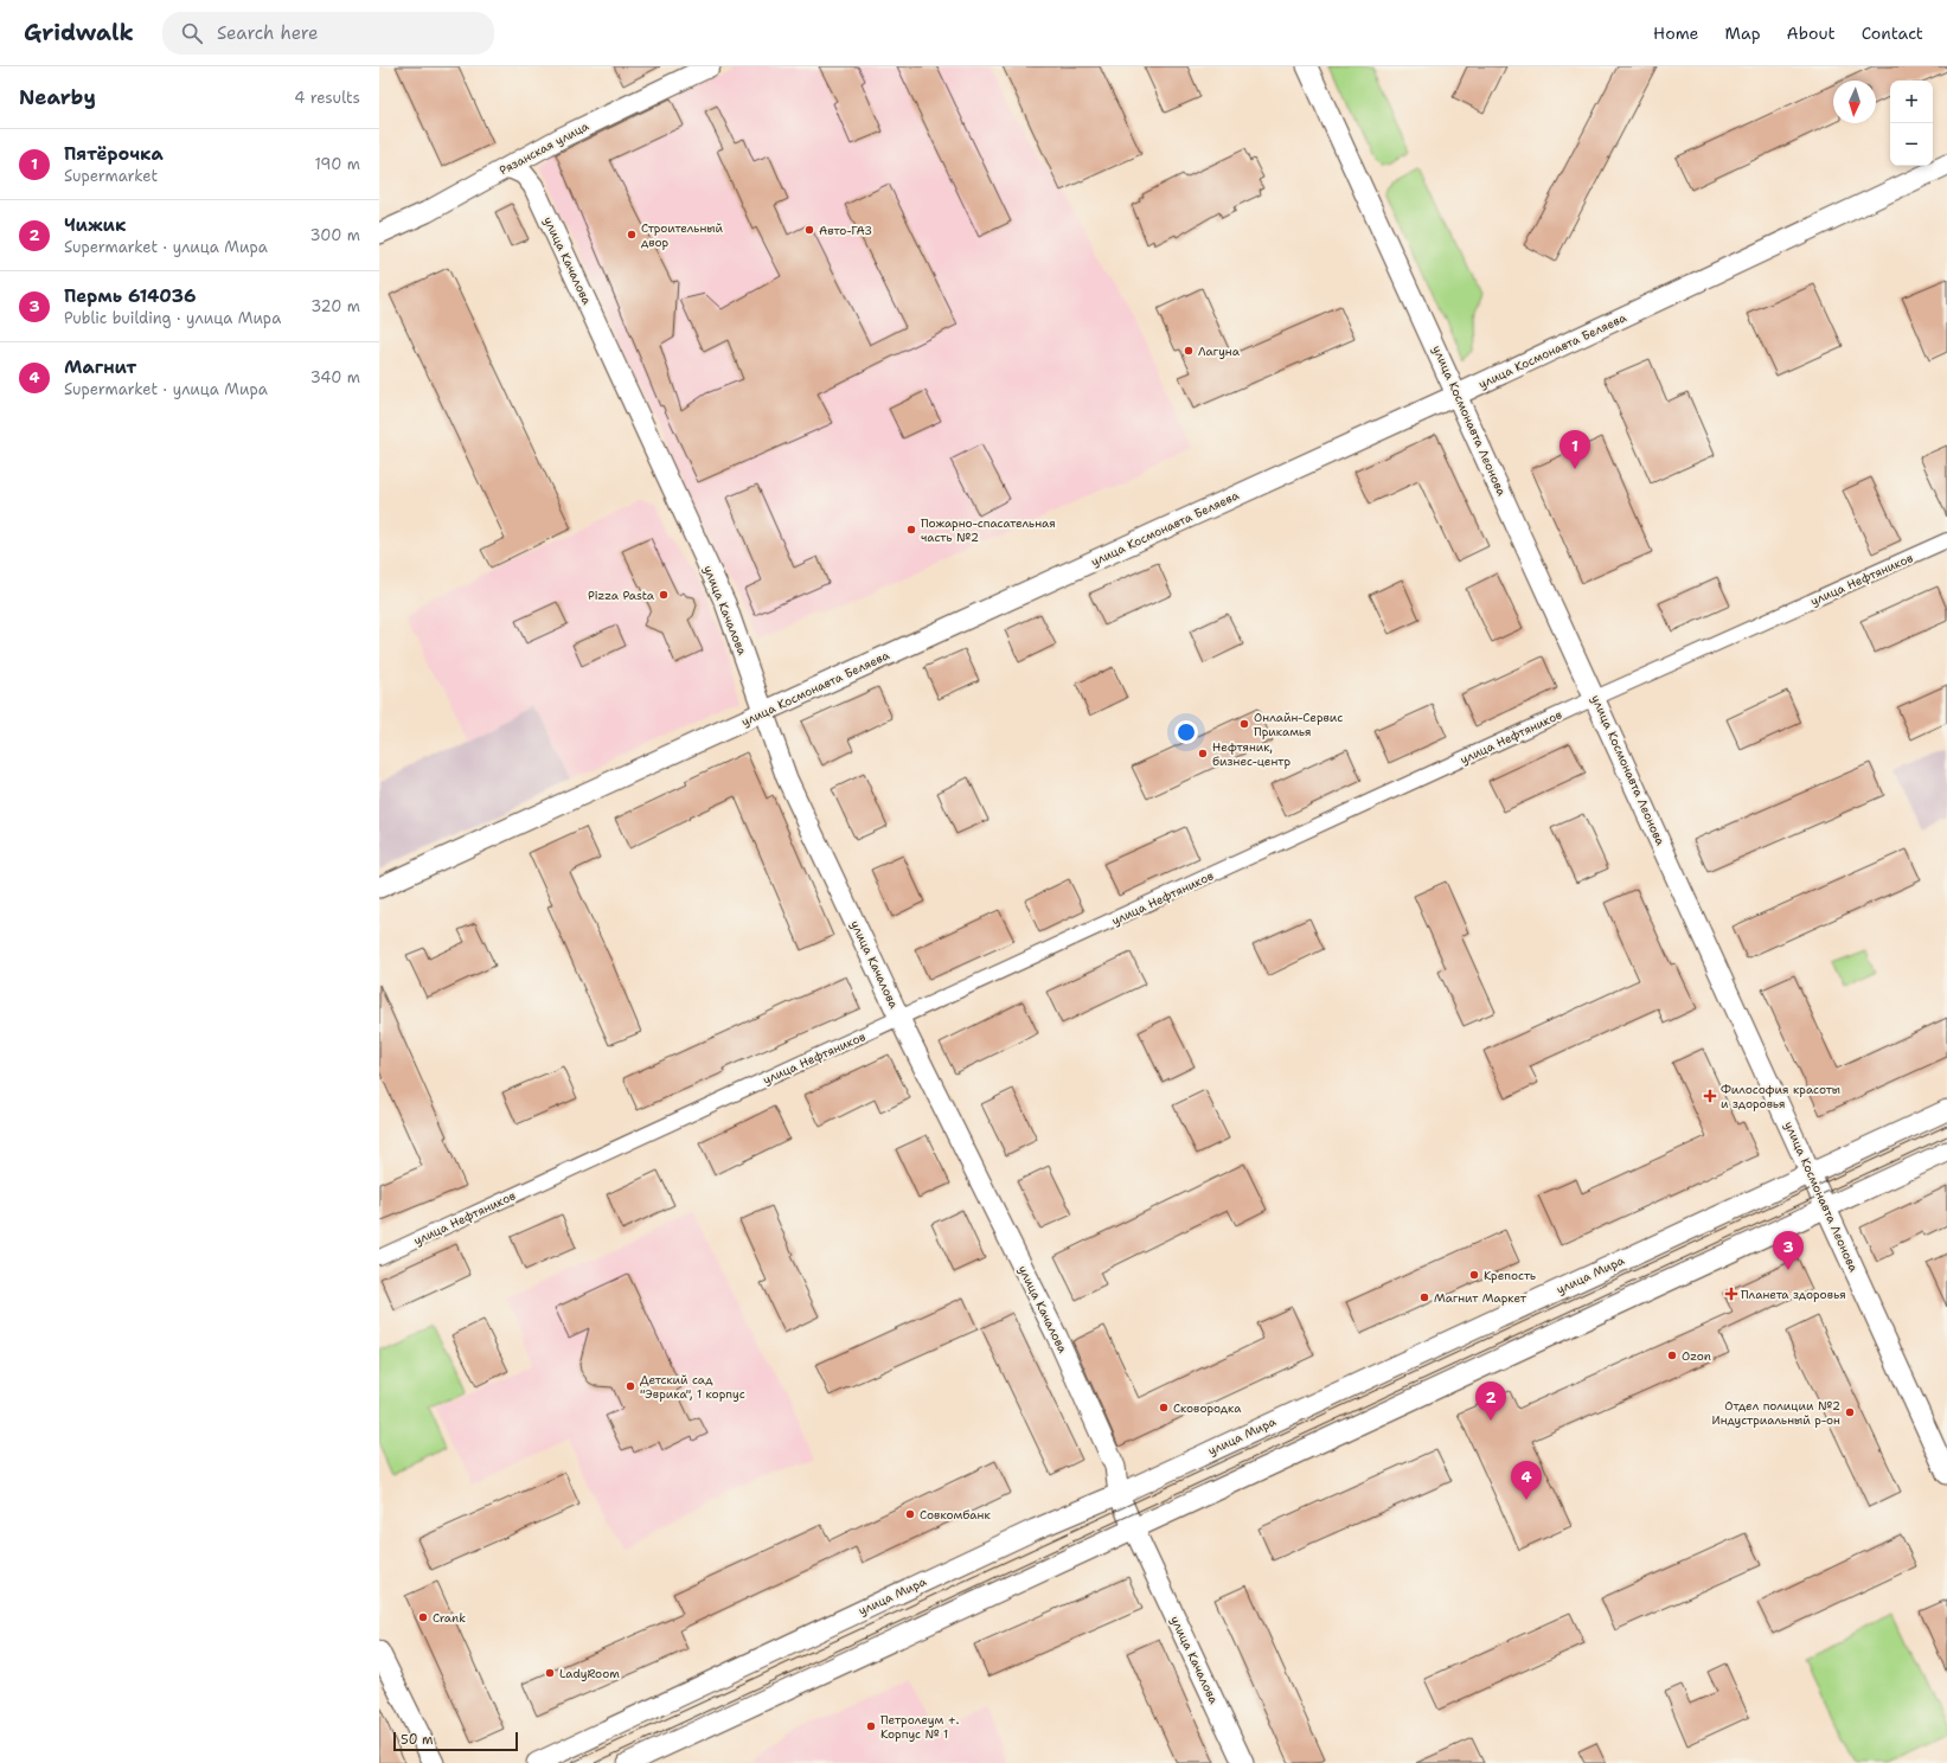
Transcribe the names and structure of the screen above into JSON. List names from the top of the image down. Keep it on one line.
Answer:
{"streets":{"main road":["Рязанская улица","улица Качалова","улица Космонавта Беляева","улица Космонавта Леонова","улица Мира"],"street":["улица Нефтяников"]},"crossings":[["Рязанская улица","улица Качалова"],["улица Качалова","улица Космонавта Беляева"],["улица Качалова","улица Нефтяников"],["улица Качалова","улица Мира"],["улица Космонавта Беляева","улица Космонавта Леонова"],["улица Космонавта Леонова","улица Нефтяников"],["улица Космонавта Леонова","улица Мира"]],"places":{"other":["Авто-ГАЗ","Строительный двор","Лагуна","Пожарно-спасательная часть №2","Pizza Pasta","Онлайн-Сервис Прикамья","Нефтяник, бизнес-центр","Крепость","Магнит Маркет","Ozon","Детский сад \"Эврика\", 1 корпус","Сковородка","Отдел полиции №2 Индустриальный р-он","Совкомбанк","Crank","LadyRoom","Петролеум +. Корпус № 1"],"health":["Философия красоты и здоровья","Планета здоровья"]},"scale_bar":"50 m","north":"bottom","page":{"header":"Gridwalk","search":"Search here","nav":["Home","Map","About","Contact"],"heading":["Nearby","4 results"],"map_buttons":["+","−"],"list":[{"mark":"1","name":"Пятёрочка","note":"Supermarket","value":"190 m"},{"mark":"2","name":"Чижик","note":"Supermarket · улица Мира","value":"300 m"},{"mark":"3","name":"Пермь 614036","note":"Public building · улица Мира","value":"320 m"},{"mark":"4","name":"Магнит","note":"Supermarket · улица Мира","value":"340 m"}],"pins":["1","3","2","4"],"scale":"50 m"}}
